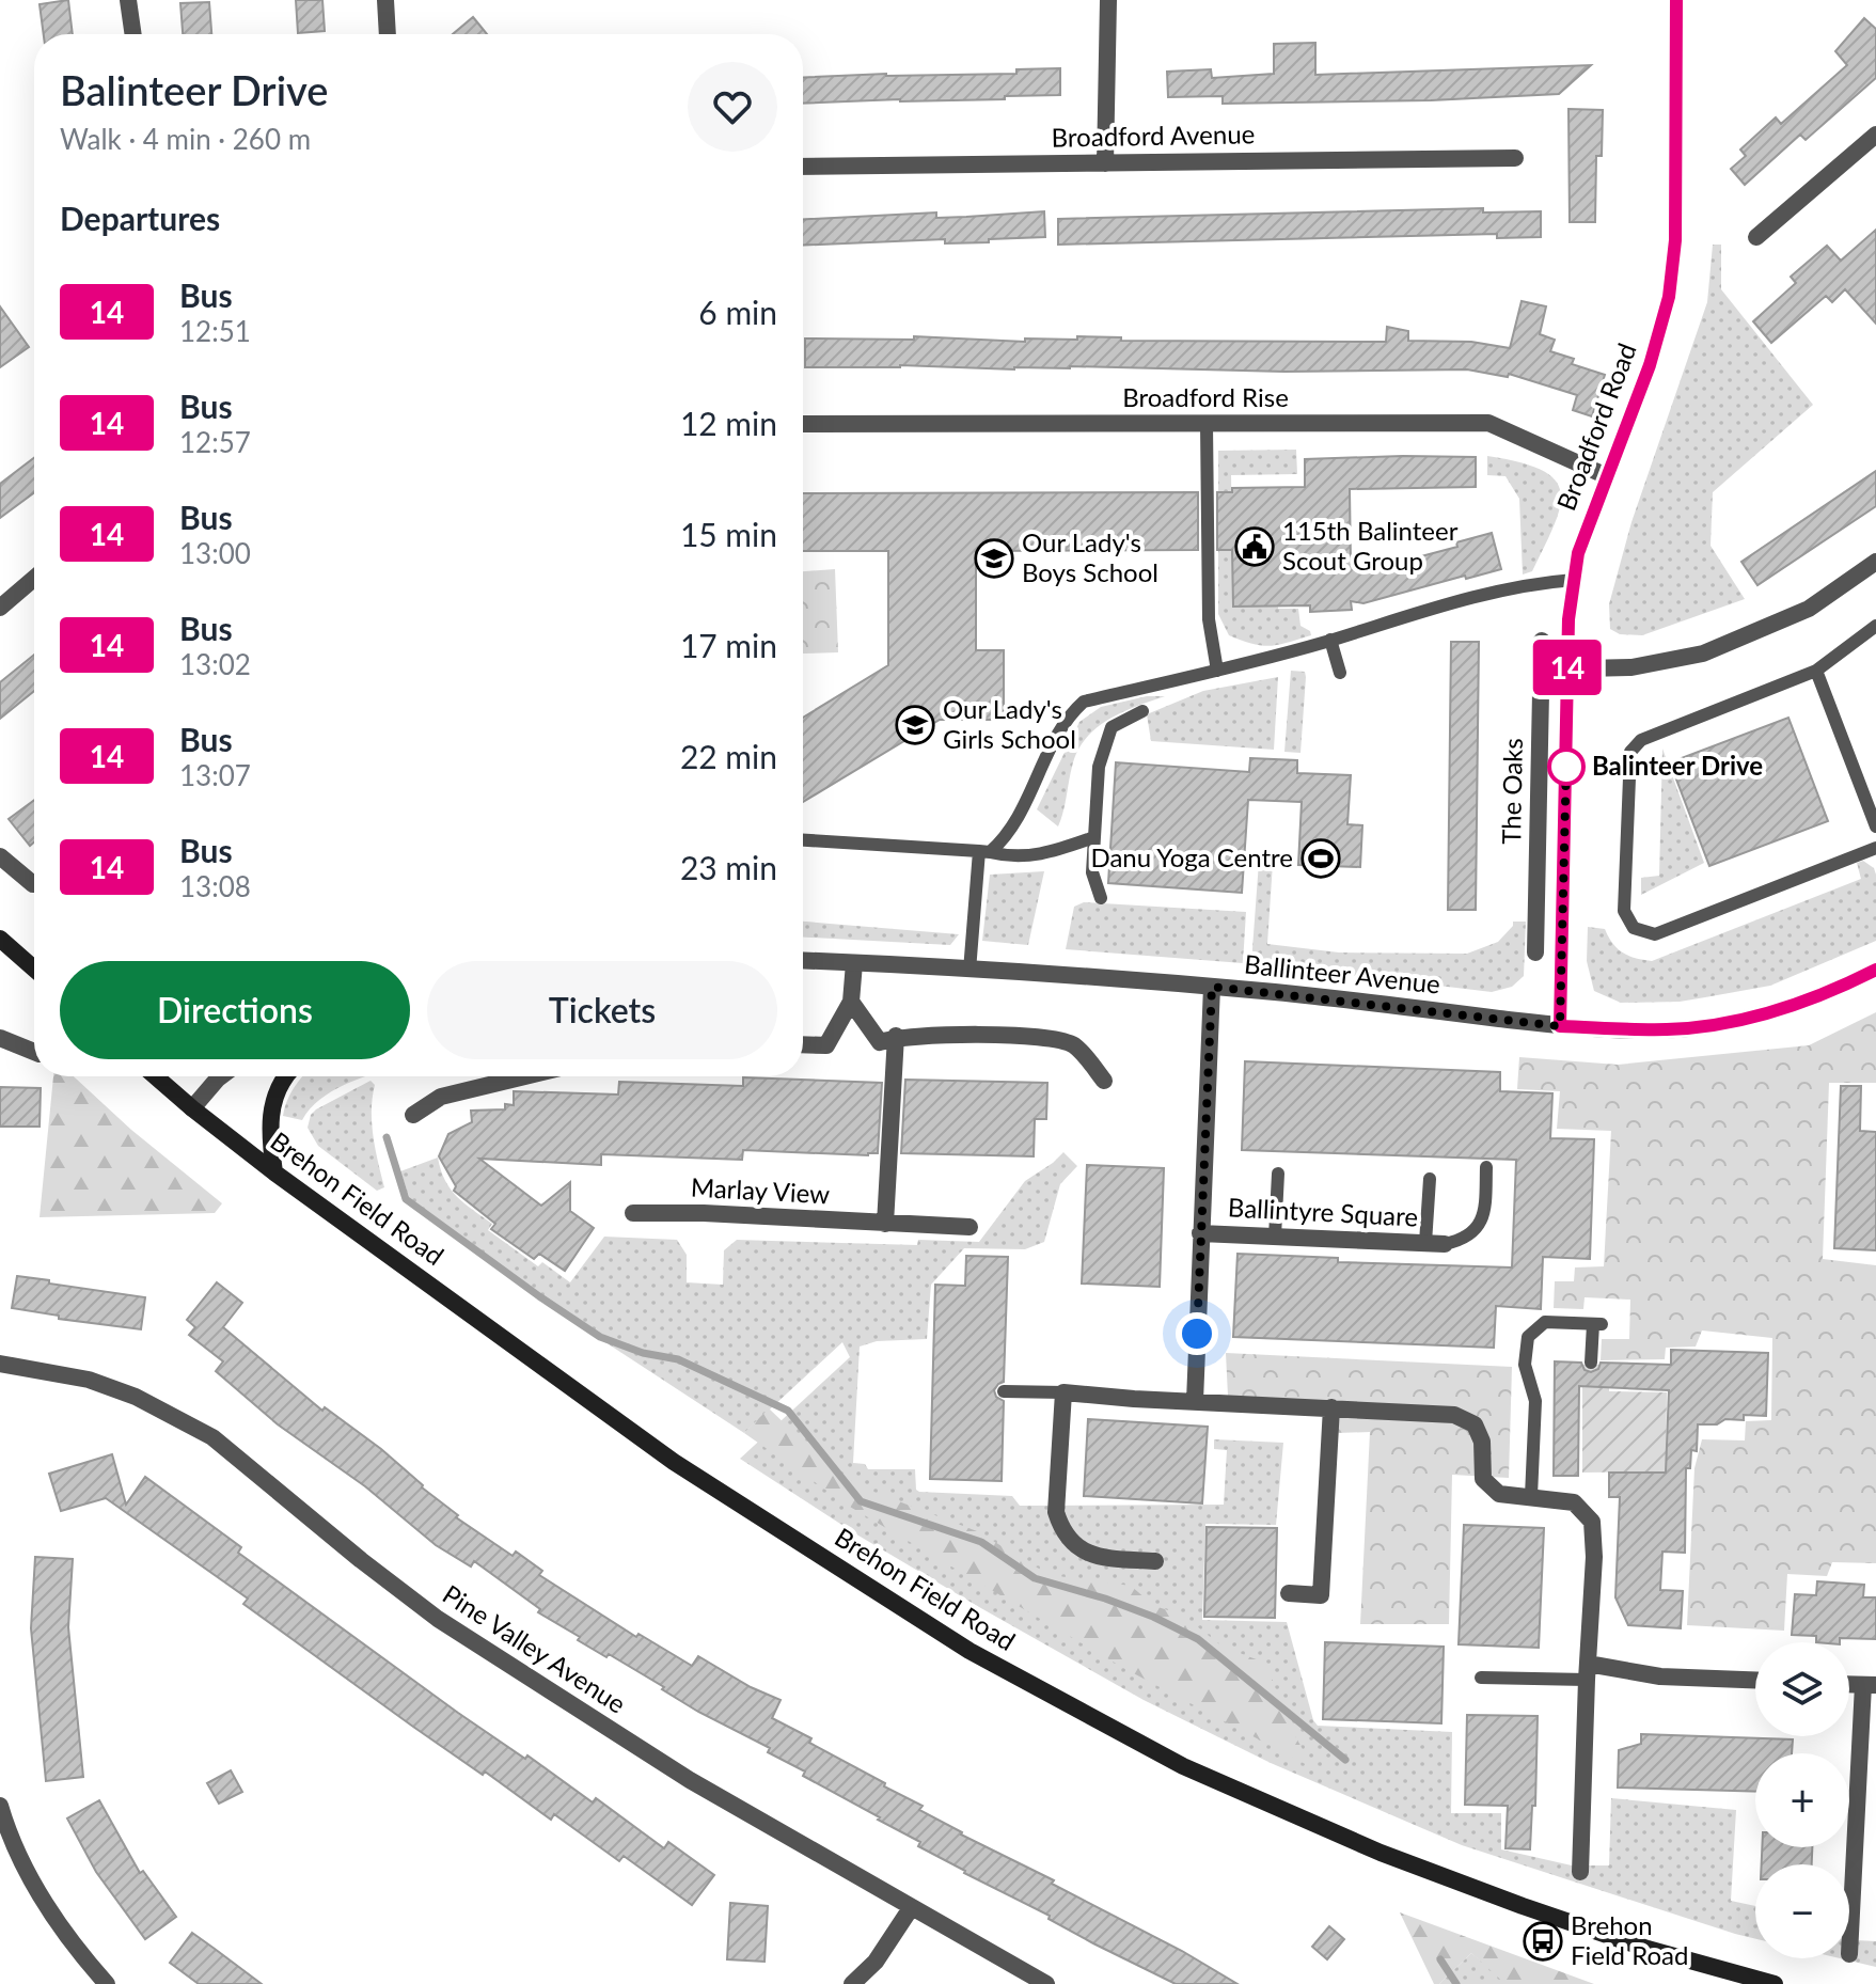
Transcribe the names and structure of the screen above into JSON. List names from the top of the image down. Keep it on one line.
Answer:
{"streets":{"main road":["Brehon Field Road"],"street":["Broadford Avenue","Broadford Rise","Broadford Road","The Oaks","Ballinteer Avenue","Marlay View","Ballintyre Square","Pine Valley Avenue"]},"crossings":[["Broadford Rise","Broadford Road"],["Broadford Road","Ballinteer Avenue"]],"places":{"public building":["115th Balinteer Scout Group"],"school or university":["Our Lady's Boys School","Our Lady's Girls School"],"other":["Balinteer Drive"],"sports":["Danu Yoga Centre"],"bus stop":["Brehon Field Road"]},"lines":["bus line 14"],"page":{"on_map":"14","heading":[["Balinteer Drive","Walk · 4 min · 260 m"],"Departures"],"list":[{"mark":"14","name":"Bus","note":"12:51","value":"6 min"},{"mark":"14","name":"Bus","note":"12:57","value":"12 min"},{"mark":"14","name":"Bus","note":"13:00","value":"15 min"},{"mark":"14","name":"Bus","note":"13:02","value":"17 min"},{"mark":"14","name":"Bus","note":"13:07","value":"22 min"},{"mark":"14","name":"Bus","note":"13:08","value":"23 min"}],"buttons":["Directions","Tickets"],"map_buttons":["+","−"]}}
